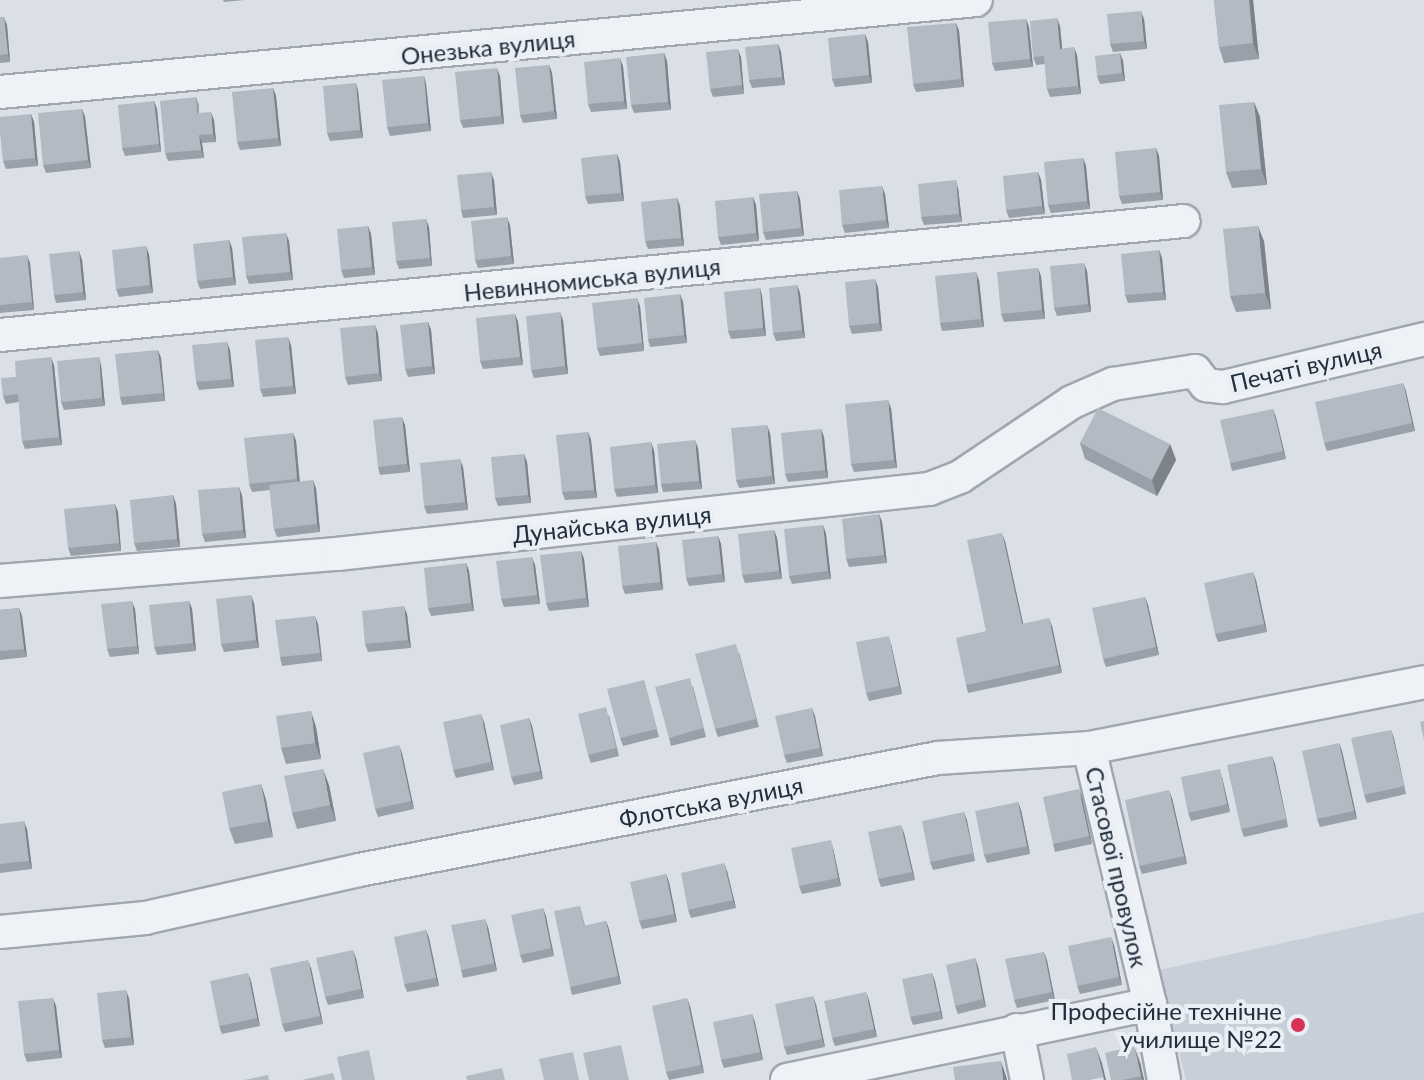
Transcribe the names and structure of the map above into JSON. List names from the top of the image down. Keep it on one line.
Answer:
{"streets":{"street":["Онезька вулиця","Невинномиська вулиця","Печаті вулиця","Дунайська вулиця","Флотська вулиця","Стасової провулок"]},"crossings":[["Печаті вулиця","Дунайська вулиця"],["Флотська вулиця","Стасової провулок"]],"places":["Професійне технічне училище №22"]}
